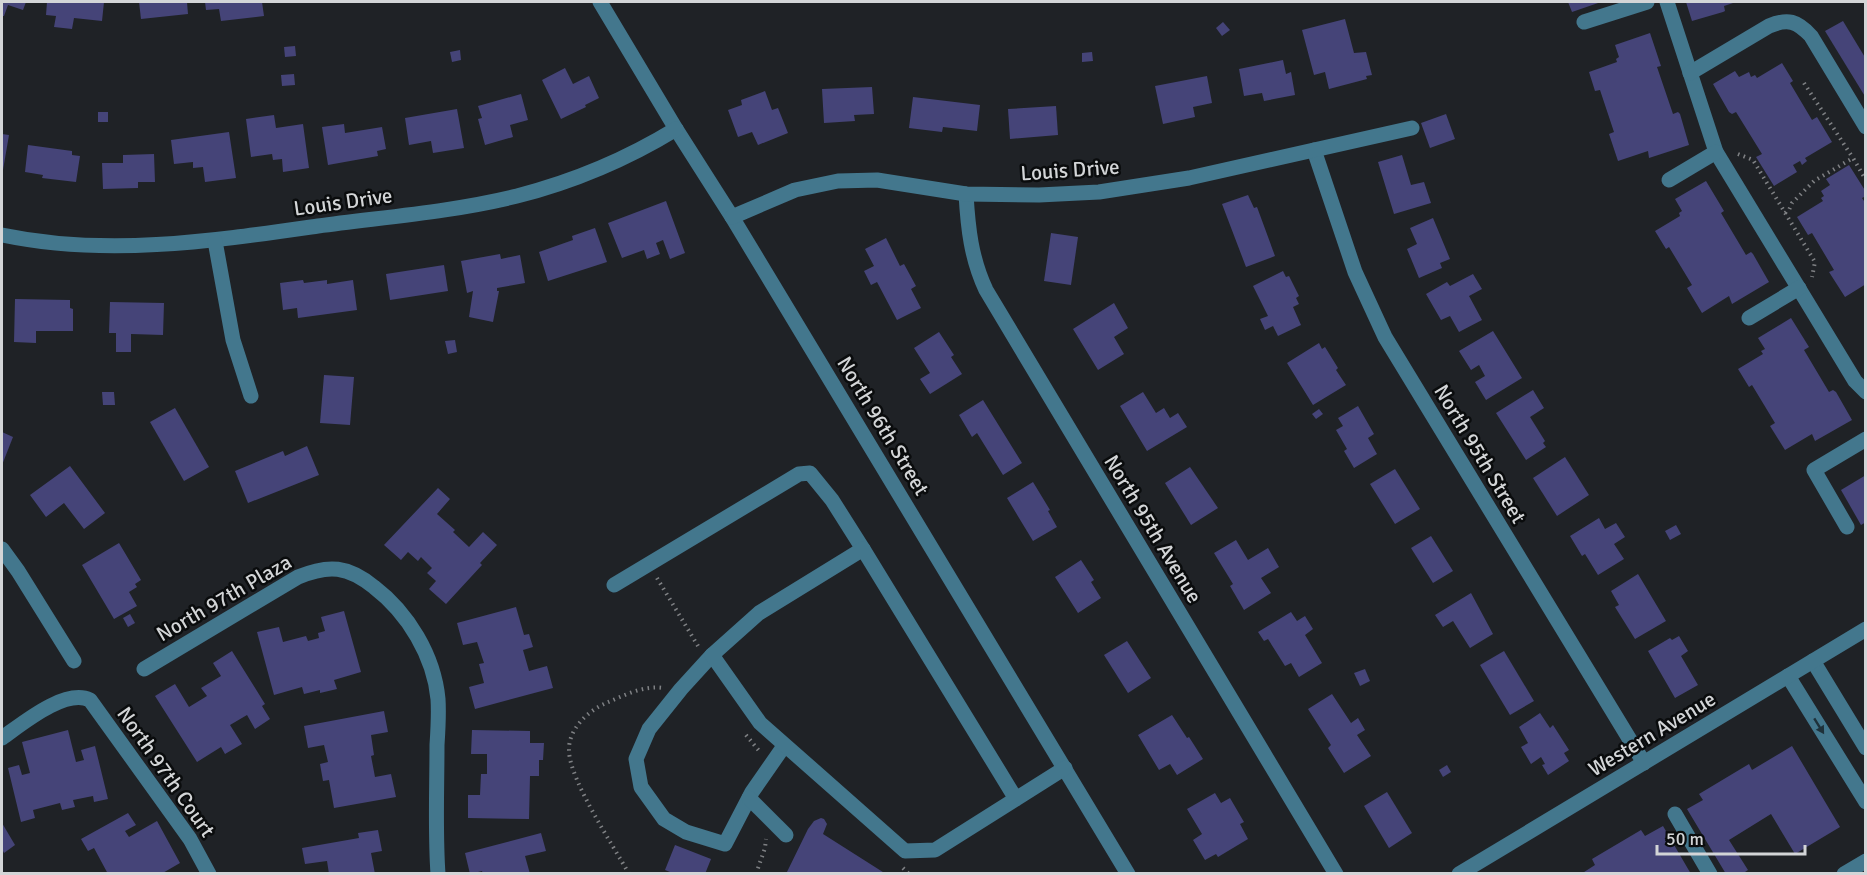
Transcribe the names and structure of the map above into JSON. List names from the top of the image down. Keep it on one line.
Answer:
{"streets":{"street":["Louis Drive","North 96th Street","North 95th Street","North 95th Avenue","North 97th Plaza","Western Avenue","North 97th Court"]},"crossings":[["Louis Drive","North 96th Street"],["Louis Drive","North 95th Street"],["Louis Drive","North 95th Avenue"],["North 95th Street","Western Avenue"]],"scale_bar":"50 m"}
